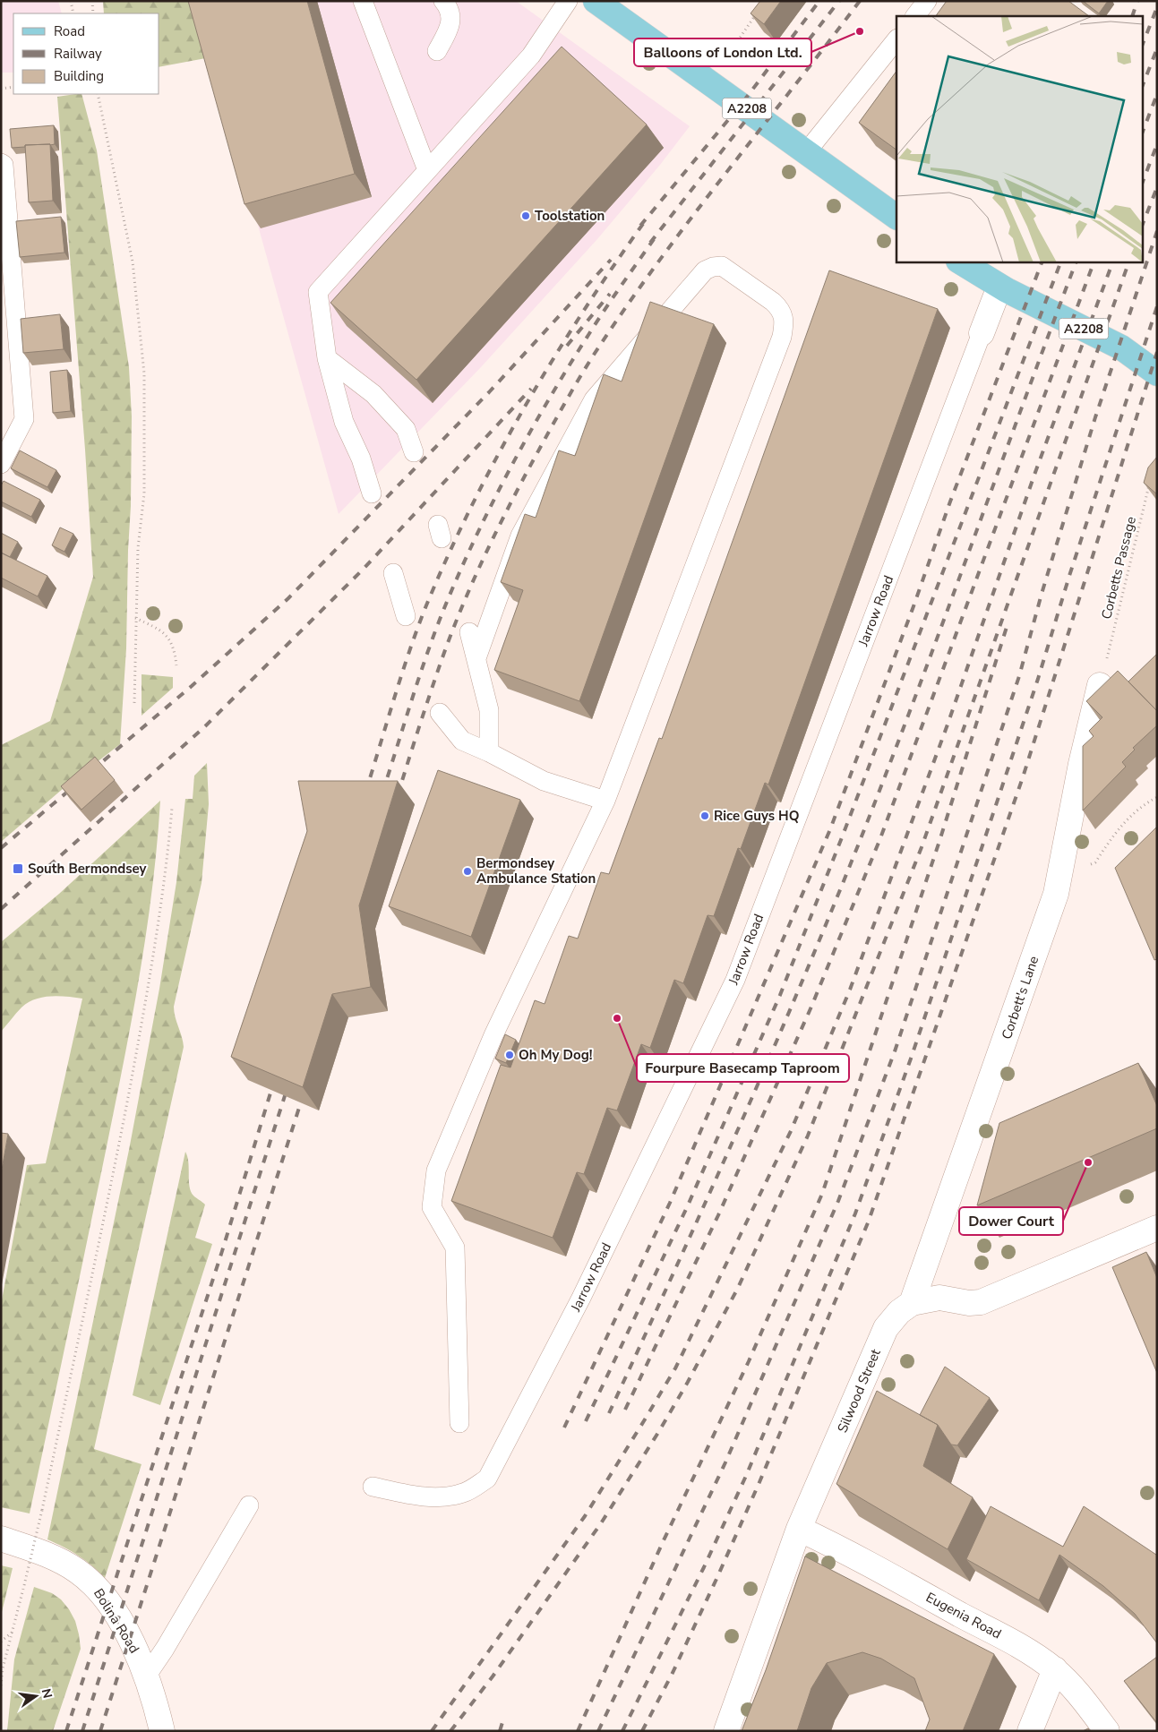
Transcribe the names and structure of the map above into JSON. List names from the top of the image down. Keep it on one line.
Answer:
{"streets":{"main road":["A2208"],"street":["Jarrow Road","Corbett's Lane","Silwood Street","Eugenia Road","Bolina Road"],"path":["Corbetts Passage"]},"crossings":[["A2208","Jarrow Road"],["Corbetts Passage","Corbett's Lane"],["Corbett's Lane","Silwood Street"],["Silwood Street","Eugenia Road"]],"places":{"other":["Balloons of London Ltd.","Toolstation","Rice Guys HQ","Bermondsey Ambulance Station","Fourpure Basecamp Taproom","Oh My Dog!","Dower Court"],"transit":["South Bermondsey"]},"legend":["Road","Railway","Building"],"north":"right"}
